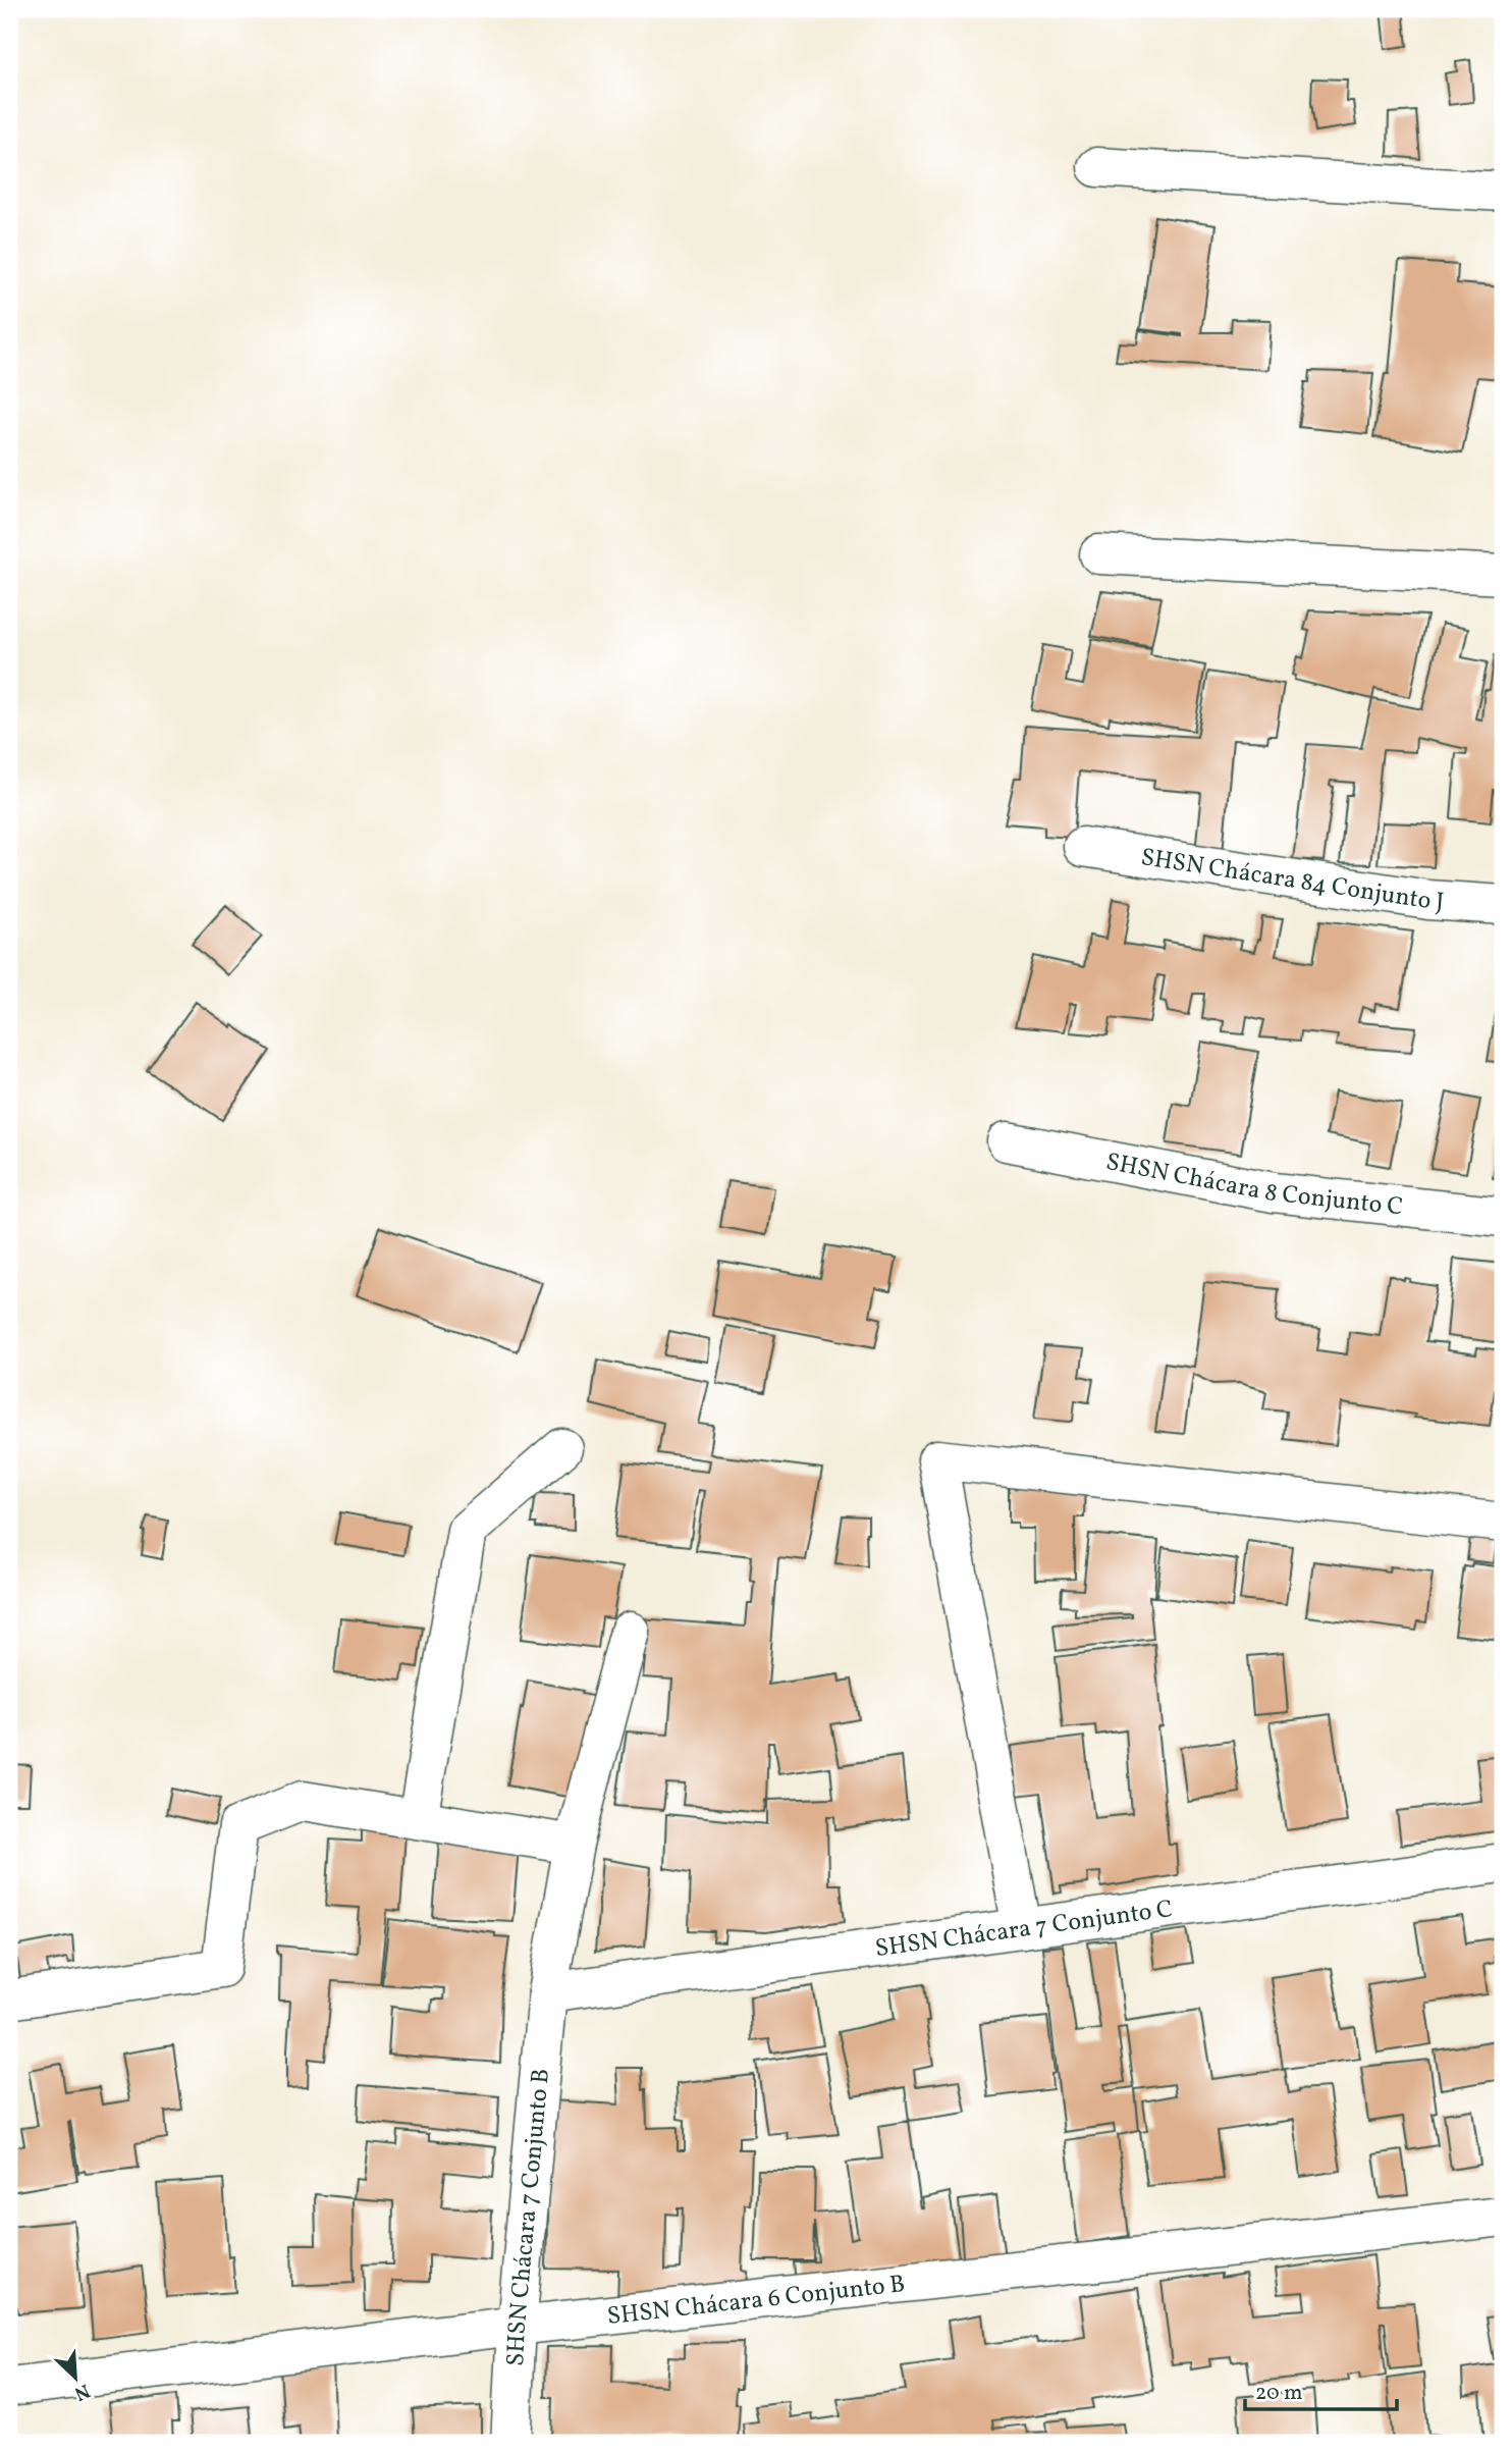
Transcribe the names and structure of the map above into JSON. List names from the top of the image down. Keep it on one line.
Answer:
{"streets":{"street":["SHSN Chácara 84 Conjunto J","SHSN Chácara 8 Conjunto C","SHSN Chácara 7 Conjunto C","SHSN Chácara 7 Conjunto B","SHSN Chácara 6 Conjunto B"]},"crossings":[["SHSN Chácara 7 Conjunto C","SHSN Chácara 7 Conjunto B"],["SHSN Chácara 7 Conjunto B","SHSN Chácara 6 Conjunto B"]],"scale_bar":"20 m","north":"bottom right"}
